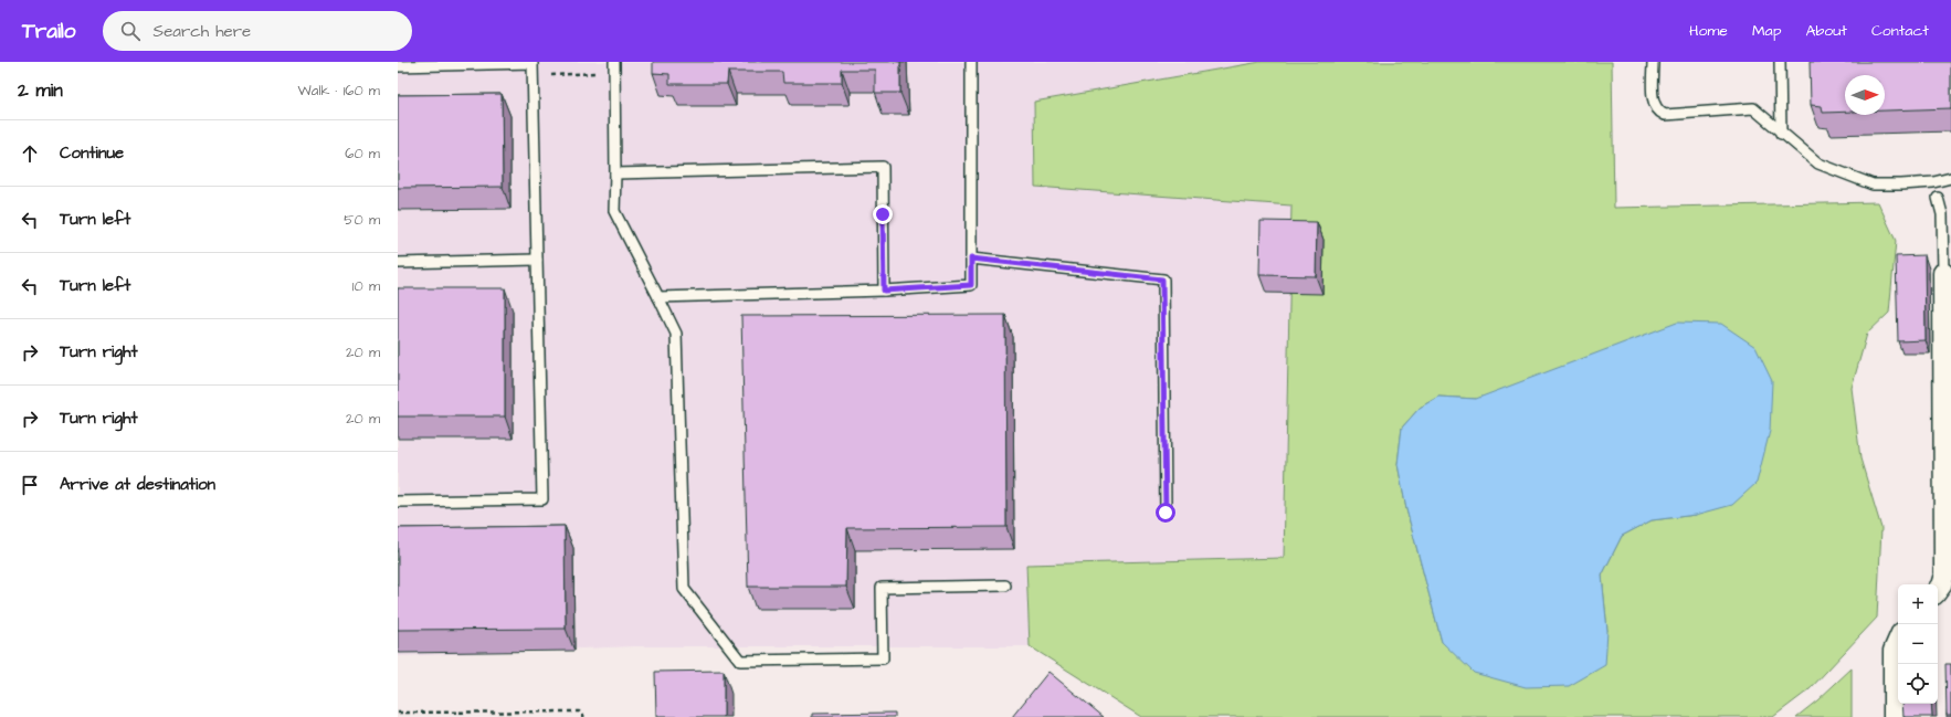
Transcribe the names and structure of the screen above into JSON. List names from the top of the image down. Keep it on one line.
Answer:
{"north":"right","page":{"header":"Trailo","search":"Search here","nav":["Home","Map","About","Contact"],"heading":["2 min","Walk · 160 m"],"list":[["Continue","60 m"],["Turn left","50 m"],["Turn left","10 m"],["Turn right","20 m"],["Turn right","20 m"],"Arrive at destination"],"map_buttons":["+","−"]}}
